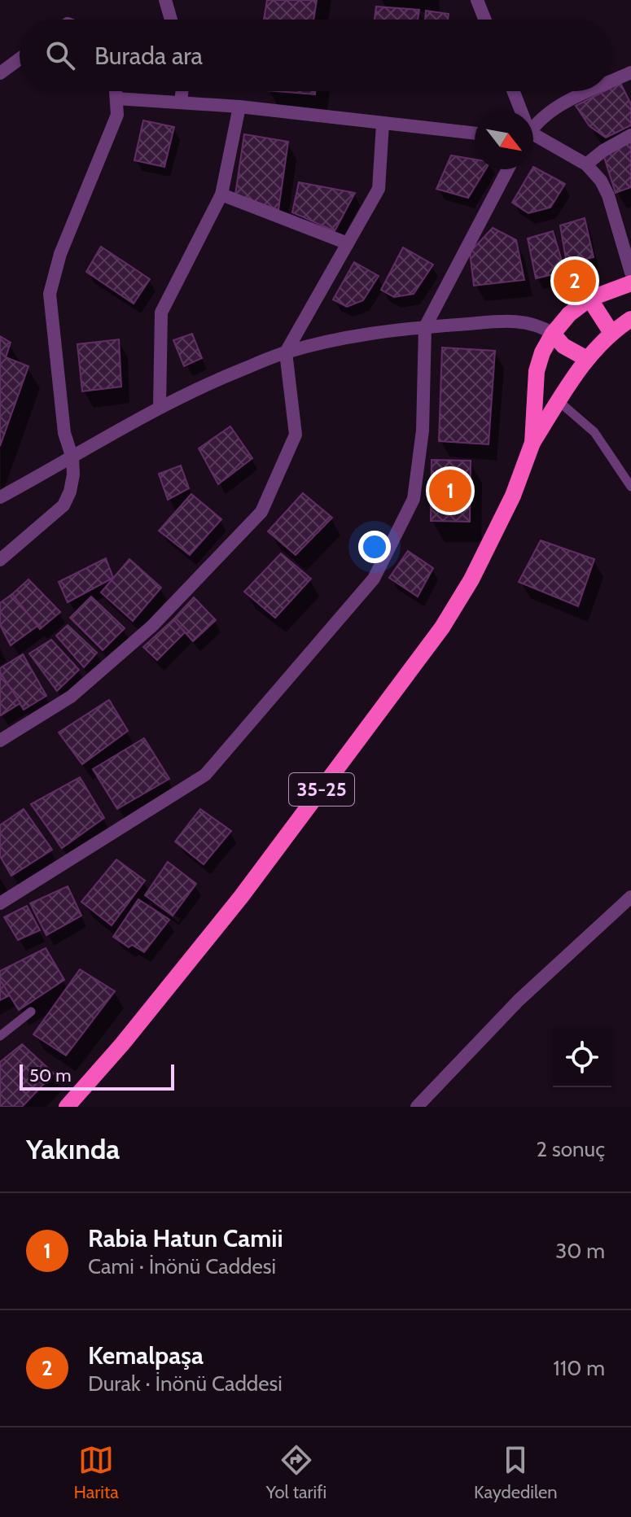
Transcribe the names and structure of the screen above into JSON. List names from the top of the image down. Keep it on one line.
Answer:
{"streets":{"main road":["35-25"]},"scale_bar":"50 m","north":"bottom right","page":{"search":"Burada ara","pins":["2","1"],"scale":"50 m","heading":["Yakında","2 sonuç"],"list":[{"mark":"1","name":"Rabia Hatun Camii","note":"Cami · İnönü Caddesi","value":"30 m"},{"mark":"2","name":"Kemalpaşa","note":"Durak · İnönü Caddesi","value":"110 m"}],"nav":["Harita","Yol tarifi","Kaydedilen"]}}
